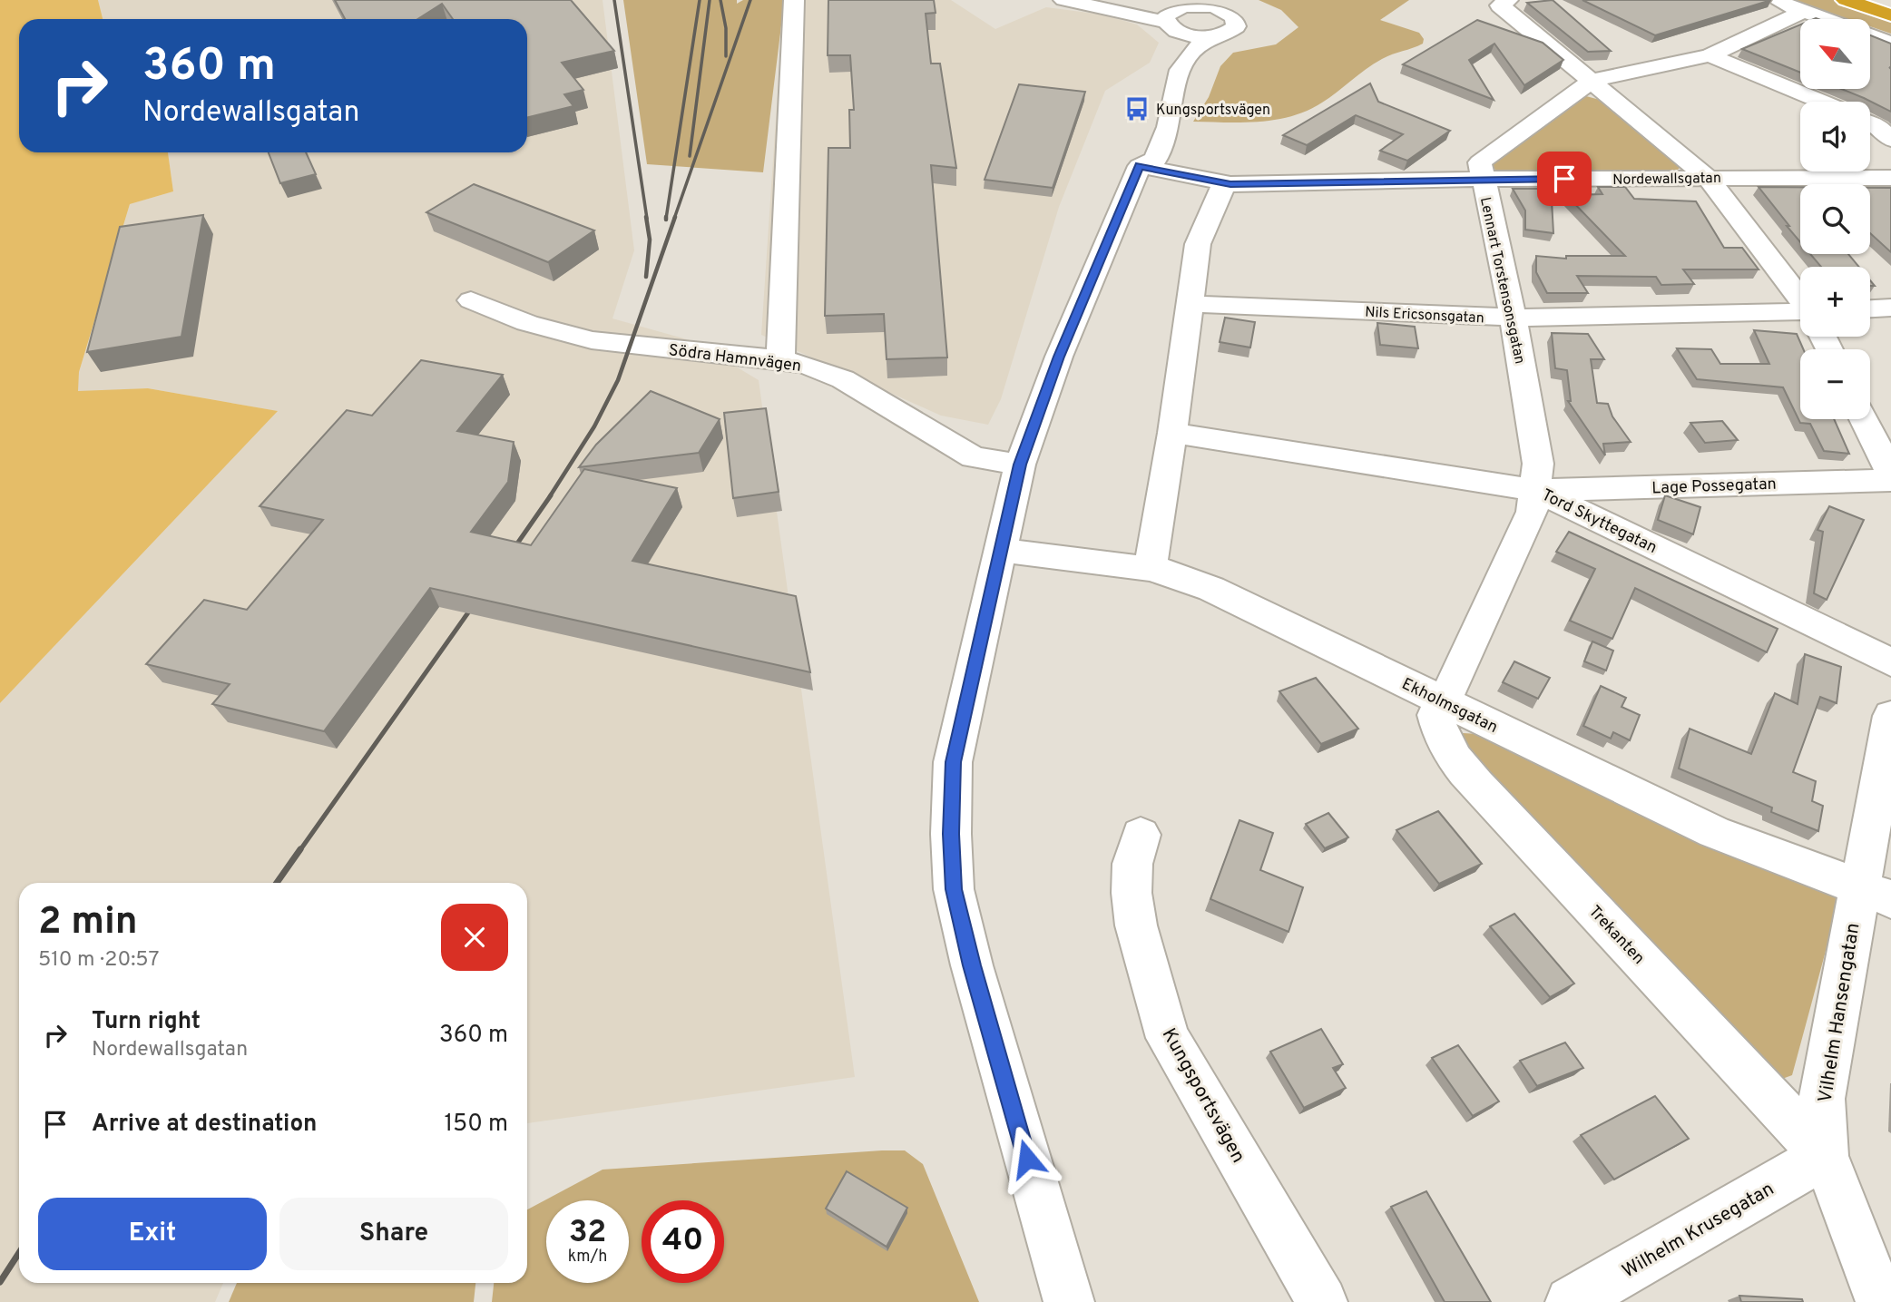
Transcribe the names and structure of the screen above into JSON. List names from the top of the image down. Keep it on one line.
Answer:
{"streets":{"street":["Nordewallsgatan","Lennart Torstensonsgatan","Nils Ericsonsgatan","Södra Hamnvägen","Lage Possegatan","Tord Skyttegatan","Ekholmsgatan","Trekanten","Vilhelm Hansengatan","Kungsportsvägen","Wilhelm Krusegatan"]},"crossings":[["Nordewallsgatan","Lennart Torstensonsgatan"],["Lennart Torstensonsgatan","Nils Ericsonsgatan"],["Lennart Torstensonsgatan","Lage Possegatan"],["Lennart Torstensonsgatan","Tord Skyttegatan"],["Lennart Torstensonsgatan","Ekholmsgatan"],["Lennart Torstensonsgatan","Trekanten"],["Lage Possegatan","Tord Skyttegatan"],["Ekholmsgatan","Trekanten"],["Ekholmsgatan","Vilhelm Hansengatan"],["Trekanten","Vilhelm Hansengatan"],["Trekanten","Wilhelm Krusegatan"],["Vilhelm Hansengatan","Wilhelm Krusegatan"]],"places":{"bus stop":["Kungsportsvägen"]},"north":"top left","page":{"map_buttons":["+","−"],"turn":["360 m","Nordewallsgatan"],"heading":["2 min","510 m · 20:57"],"list":[{"name":"Turn right","note":"Nordewallsgatan","value":"360 m"},{"name":"Arrive at destination","value":"150 m"}],"buttons":["Exit","Share"],"speed":"32 km/h","limit":"40"}}
